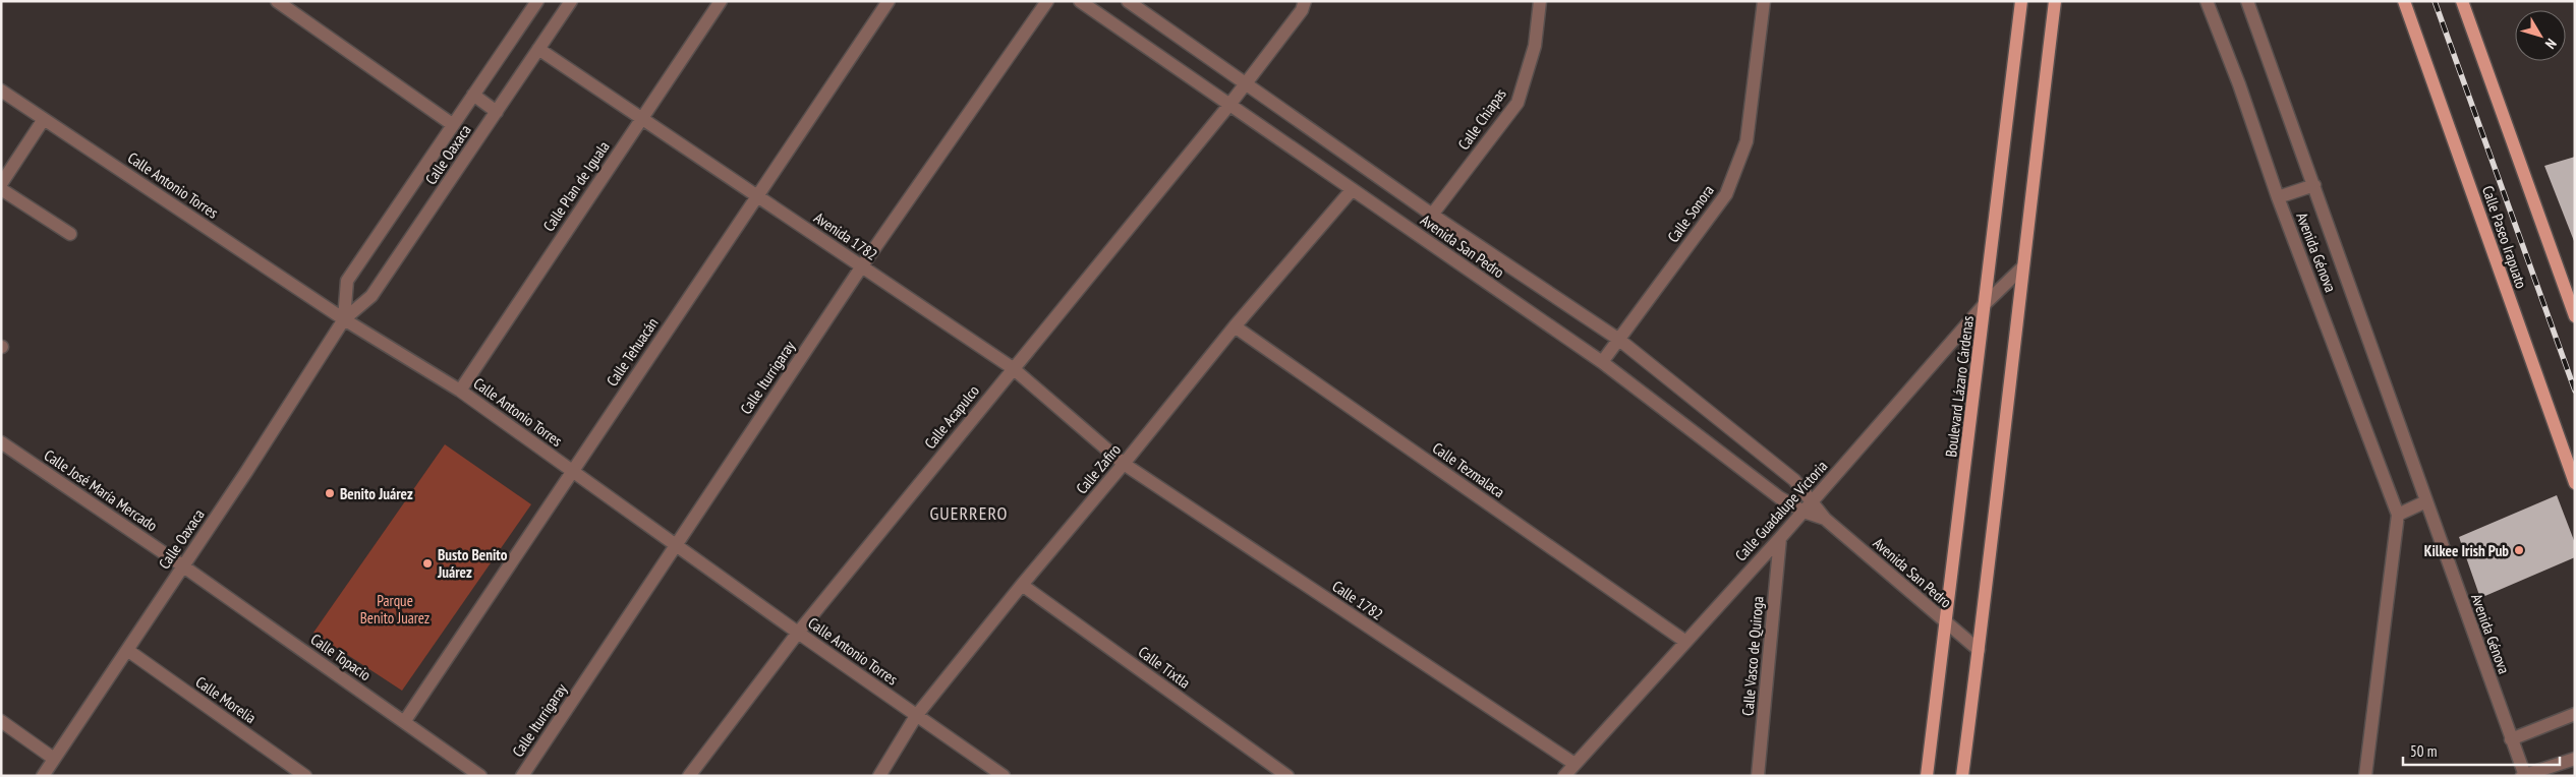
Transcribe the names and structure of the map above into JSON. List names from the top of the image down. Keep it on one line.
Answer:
{"streets":{"main road":["Calle Paseo Irapuato","Boulevard Lázaro Cárdenas"],"street":["Calle Chiapas","Calle Oaxaca","Calle Antonio Torres","Calle Plan de Iguala","Calle Sonora","Avenida 1782","Avenida San Pedro","Avenida Génova","Calle Tehuacán","Calle Iturrigaray","Calle Acapulco","Calle Zafiro","Calle Tezmalaca","Calle José María Mercado","Calle Guadalupe Victoria","Calle 1782","Calle Vasco de Quiroga","Calle Topacio","Calle Tixtla","Calle Morelia"]},"crossings":[["Calle Chiapas","Avenida San Pedro"],["Calle Oaxaca","Calle Antonio Torres"],["Calle Oaxaca","Avenida 1782"],["Calle Oaxaca","Calle José María Mercado"],["Calle Oaxaca","Calle Topacio"],["Calle Oaxaca","Calle Morelia"],["Calle Antonio Torres","Calle Plan de Iguala"],["Calle Antonio Torres","Calle Tehuacán"],["Calle Antonio Torres","Calle Iturrigaray"],["Calle Antonio Torres","Calle Acapulco"],["Calle Antonio Torres","Calle Zafiro"],["Calle Plan de Iguala","Avenida 1782"],["Calle Sonora","Avenida San Pedro"],["Avenida 1782","Calle Tehuacán"],["Avenida 1782","Calle Iturrigaray"],["Avenida 1782","Calle Acapulco"],["Avenida 1782","Calle Zafiro"],["Avenida 1782","Calle 1782"],["Avenida San Pedro","Boulevard Lázaro Cárdenas"],["Avenida San Pedro","Calle Acapulco"],["Avenida San Pedro","Calle Zafiro"],["Avenida San Pedro","Calle Guadalupe Victoria"],["Calle Tehuacán","Calle Topacio"],["Boulevard Lázaro Cárdenas","Calle Guadalupe Victoria"],["Calle Zafiro","Calle Tezmalaca"],["Calle Zafiro","Calle 1782"],["Calle Zafiro","Calle Tixtla"],["Calle Tezmalaca","Calle Guadalupe Victoria"],["Calle José María Mercado","Calle Topacio"],["Calle Guadalupe Victoria","Calle 1782"],["Calle Guadalupe Victoria","Calle Vasco de Quiroga"]],"districts":["GUERRERO"],"parks":["Parque Benito Juarez"],"places":["Benito Juárez","Kilkee Irish Pub","Busto Benito Juárez"],"scale_bar":"50 m","north":"bottom right"}
